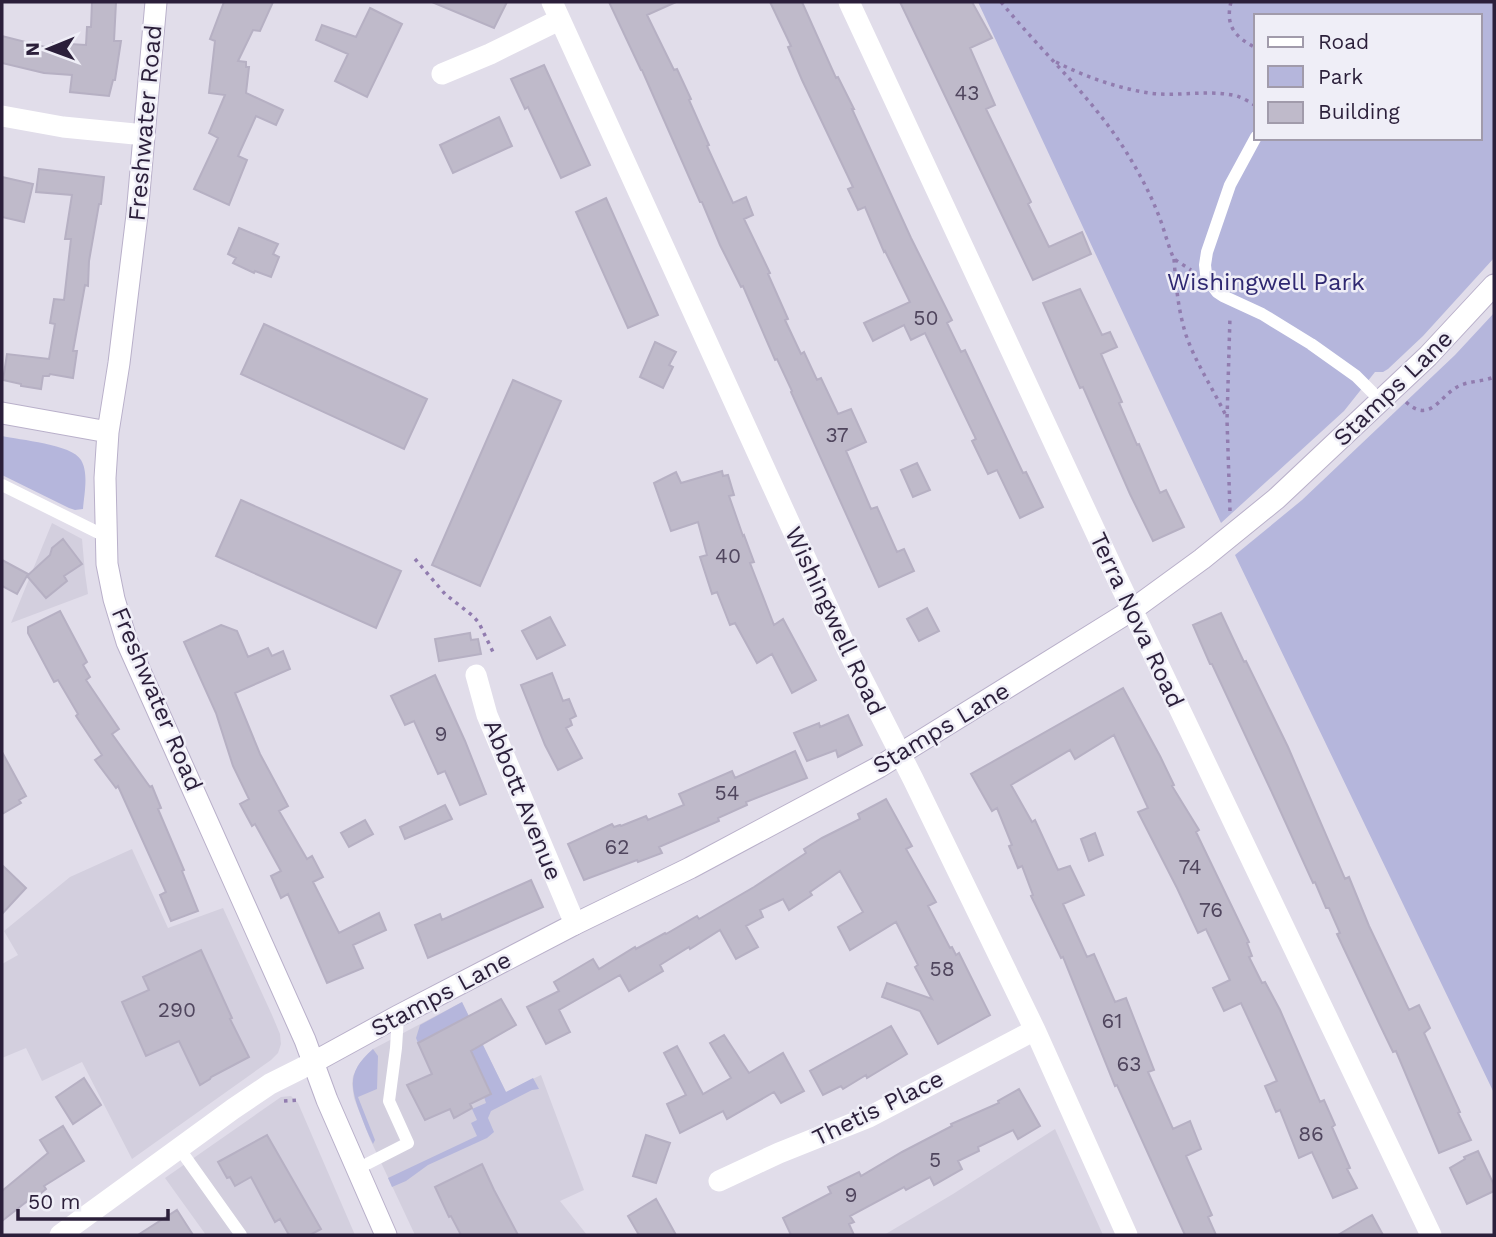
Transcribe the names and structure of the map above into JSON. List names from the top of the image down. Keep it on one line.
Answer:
{"streets":{"street":["Freshwater Road","Stamps Lane","Terra Nova Road","Wishingwell Road","Abbott Avenue","Thetis Place"]},"crossings":[["Freshwater Road","Stamps Lane"],["Stamps Lane","Terra Nova Road"],["Stamps Lane","Wishingwell Road"],["Stamps Lane","Abbott Avenue"],["Wishingwell Road","Thetis Place"]],"parks":["Wishingwell Park"],"house_numbers":["43","50","37","40","9","54","62","74","76","58","290","61","63","86","5","9"],"legend":["Road","Park","Building"],"scale_bar":"50 m","north":"left"}
